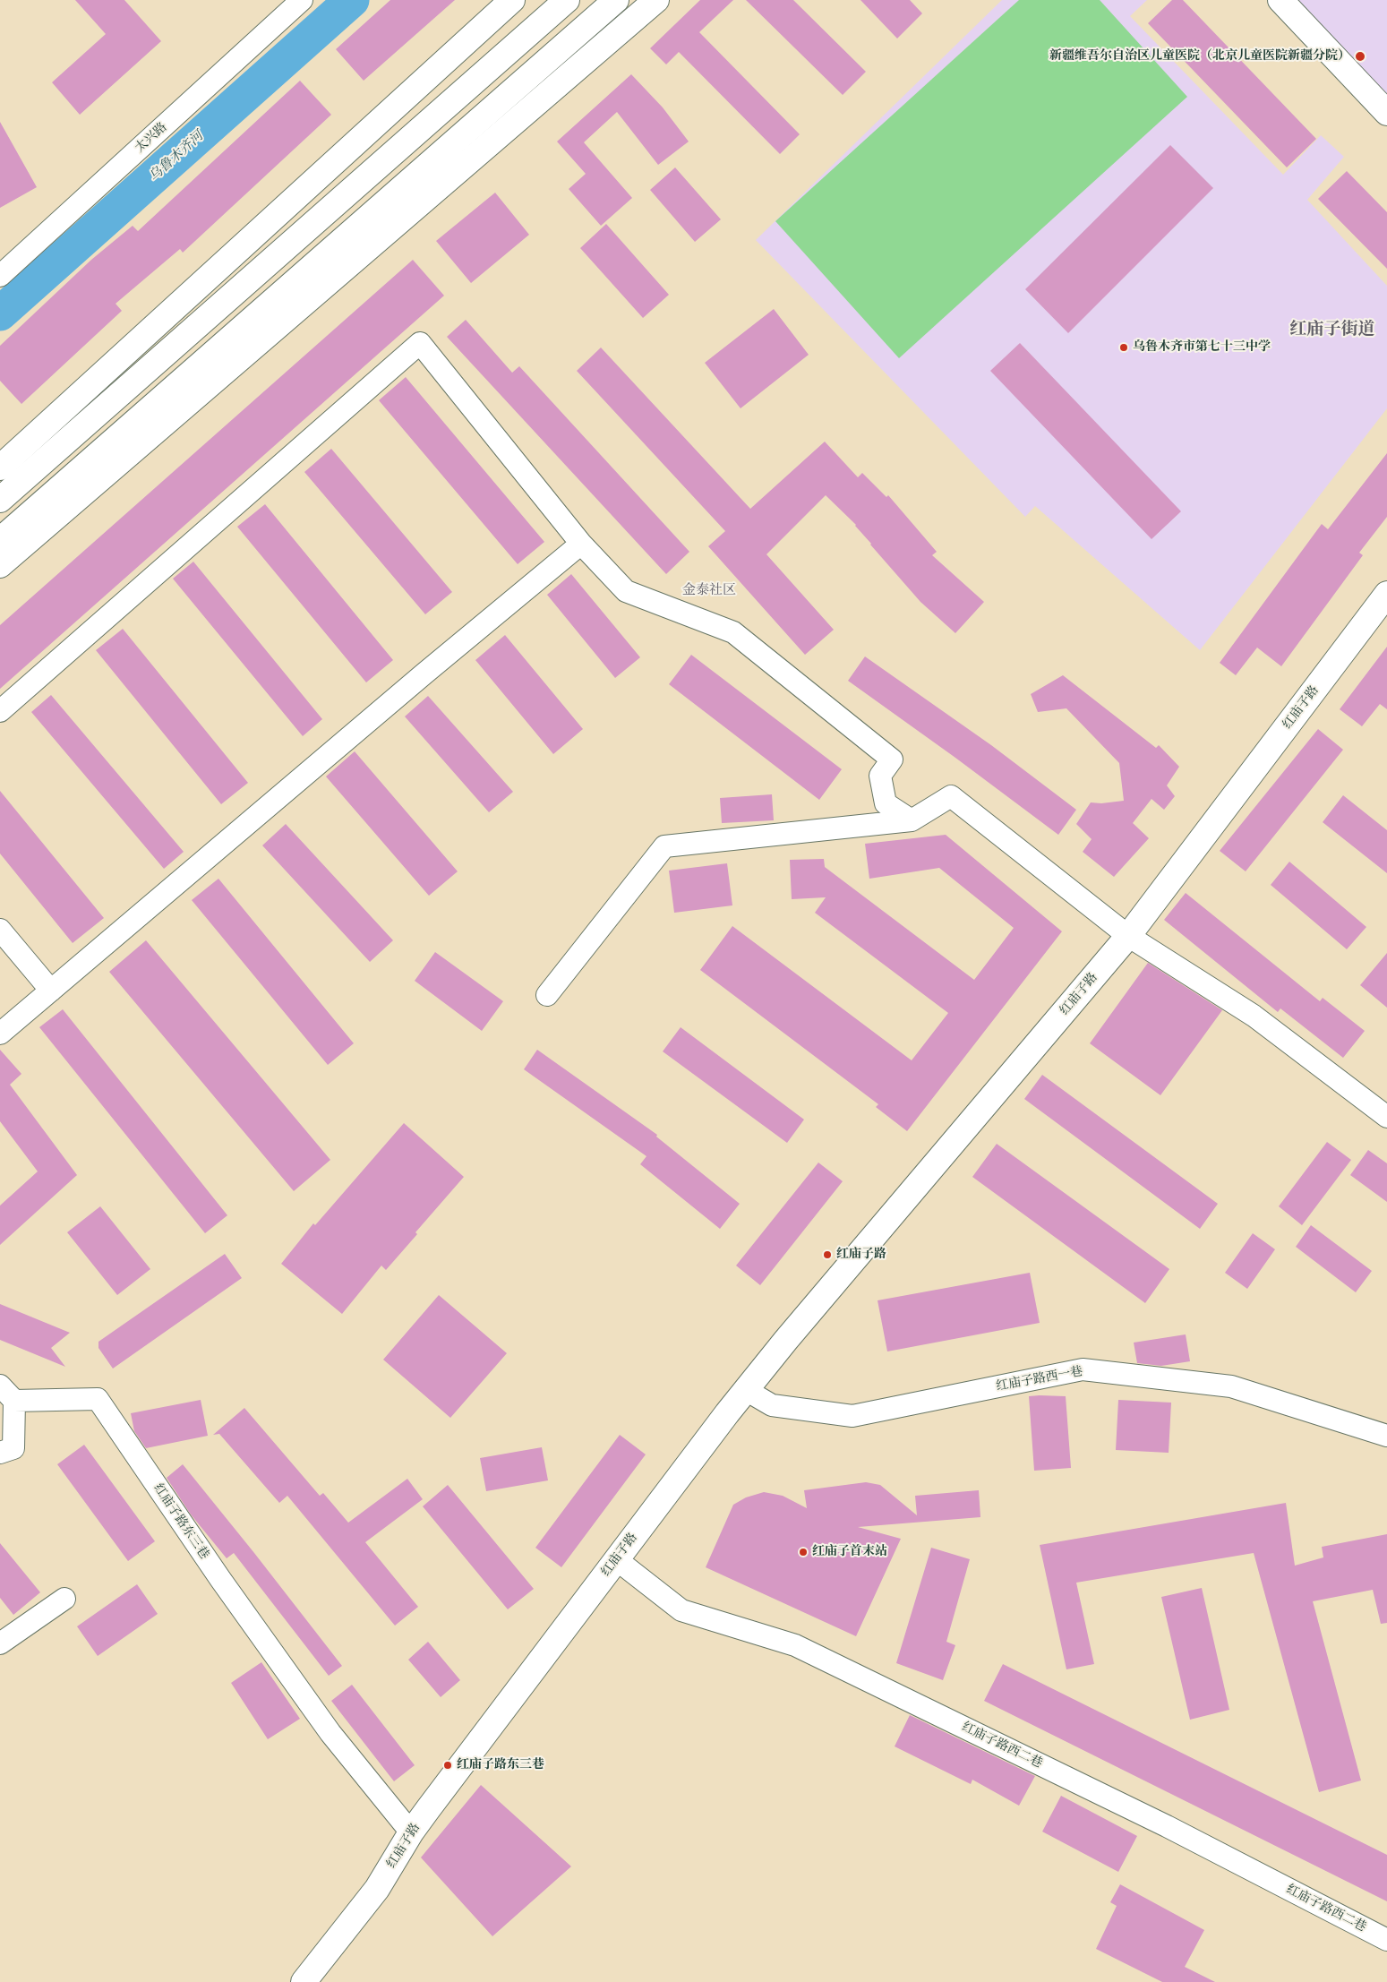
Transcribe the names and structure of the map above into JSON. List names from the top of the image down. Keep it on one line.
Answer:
{"streets":{"main road":["红庙子路"],"street":["太兴路","红庙子路西一巷","红庙子路东三巷","红庙子路西二巷"]},"crossings":[["红庙子路","红庙子路西一巷"],["红庙子路","红庙子路东三巷"],["红庙子路","红庙子路西二巷"]],"districts":["红庙子街道","金泰社区"],"water":["乌鲁木齐河"],"places":["新疆维吾尔自治区儿童医院（北京儿童医院新疆分院）","乌鲁木齐市第七十三中学","红庙子路","红庙子首末站","红庙子路东三巷"]}
